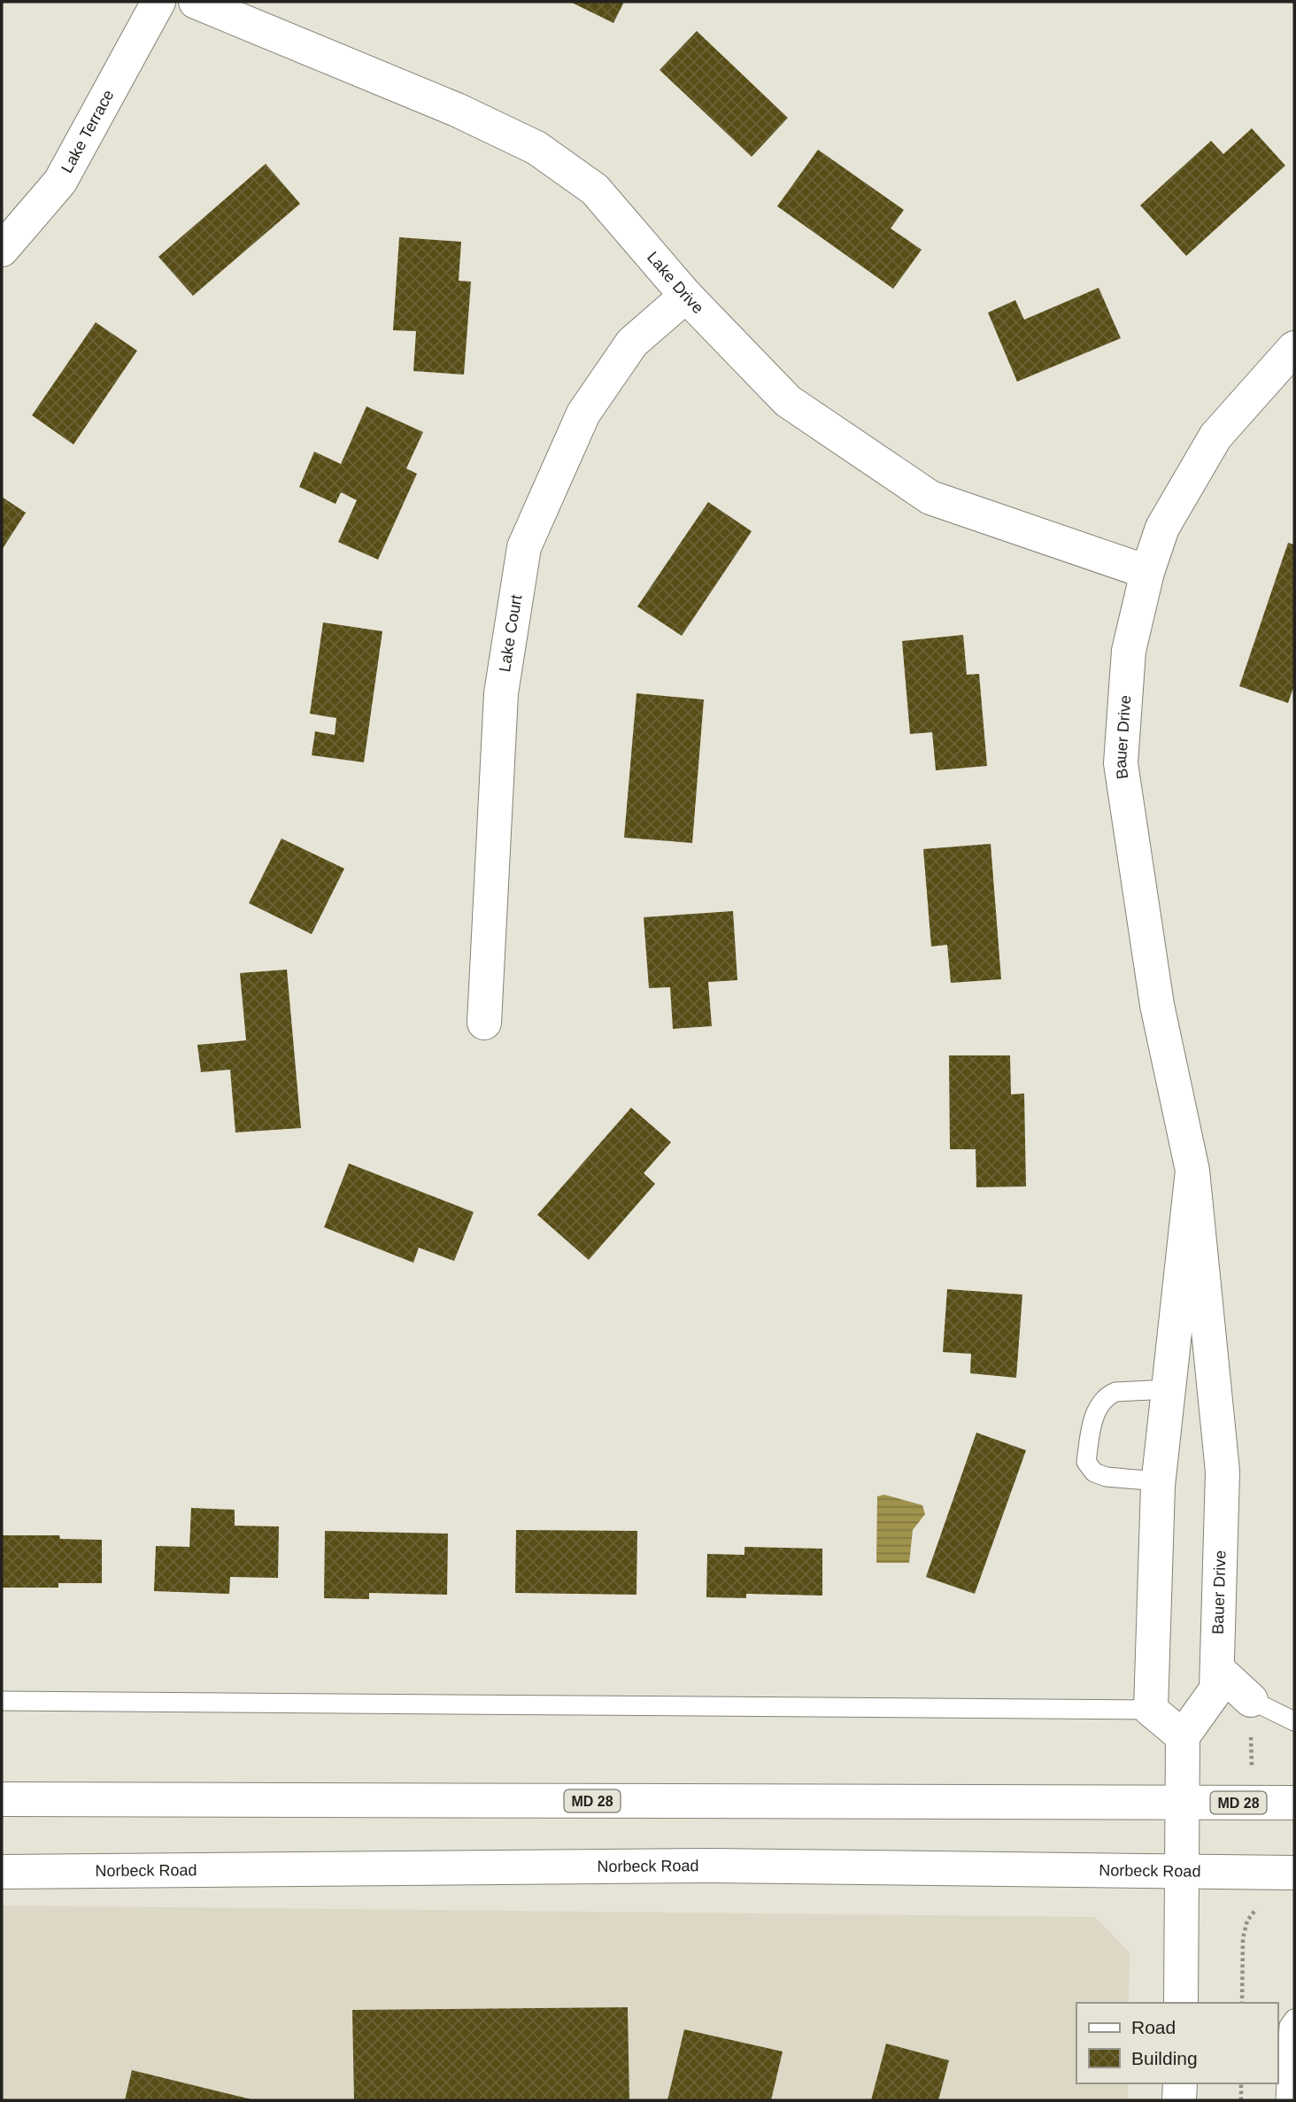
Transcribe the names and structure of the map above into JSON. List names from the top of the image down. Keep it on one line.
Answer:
{"streets":{"street":["Lake Terrace","Lake Drive","Lake Court","Bauer Drive","MD 28","Norbeck Road"]},"crossings":[["Lake Drive","Lake Court"],["Lake Drive","Bauer Drive"]],"legend":["Road","Building"]}
